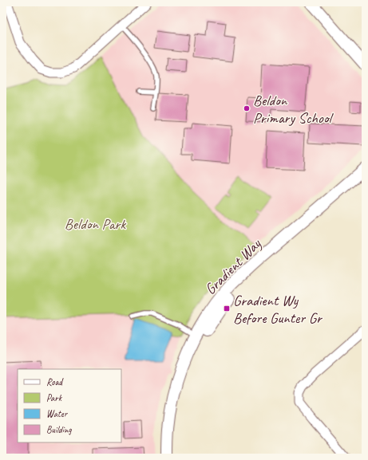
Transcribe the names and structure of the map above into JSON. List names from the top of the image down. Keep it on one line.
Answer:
{"streets":{"street":["Gradient Way"]},"parks":["Beldon Park"],"places":{"other":["Beldon Primary School"],"transit":["Gradient Wy Before Gunter Gr"]},"legend":["Road","Park","Water","Building"]}
